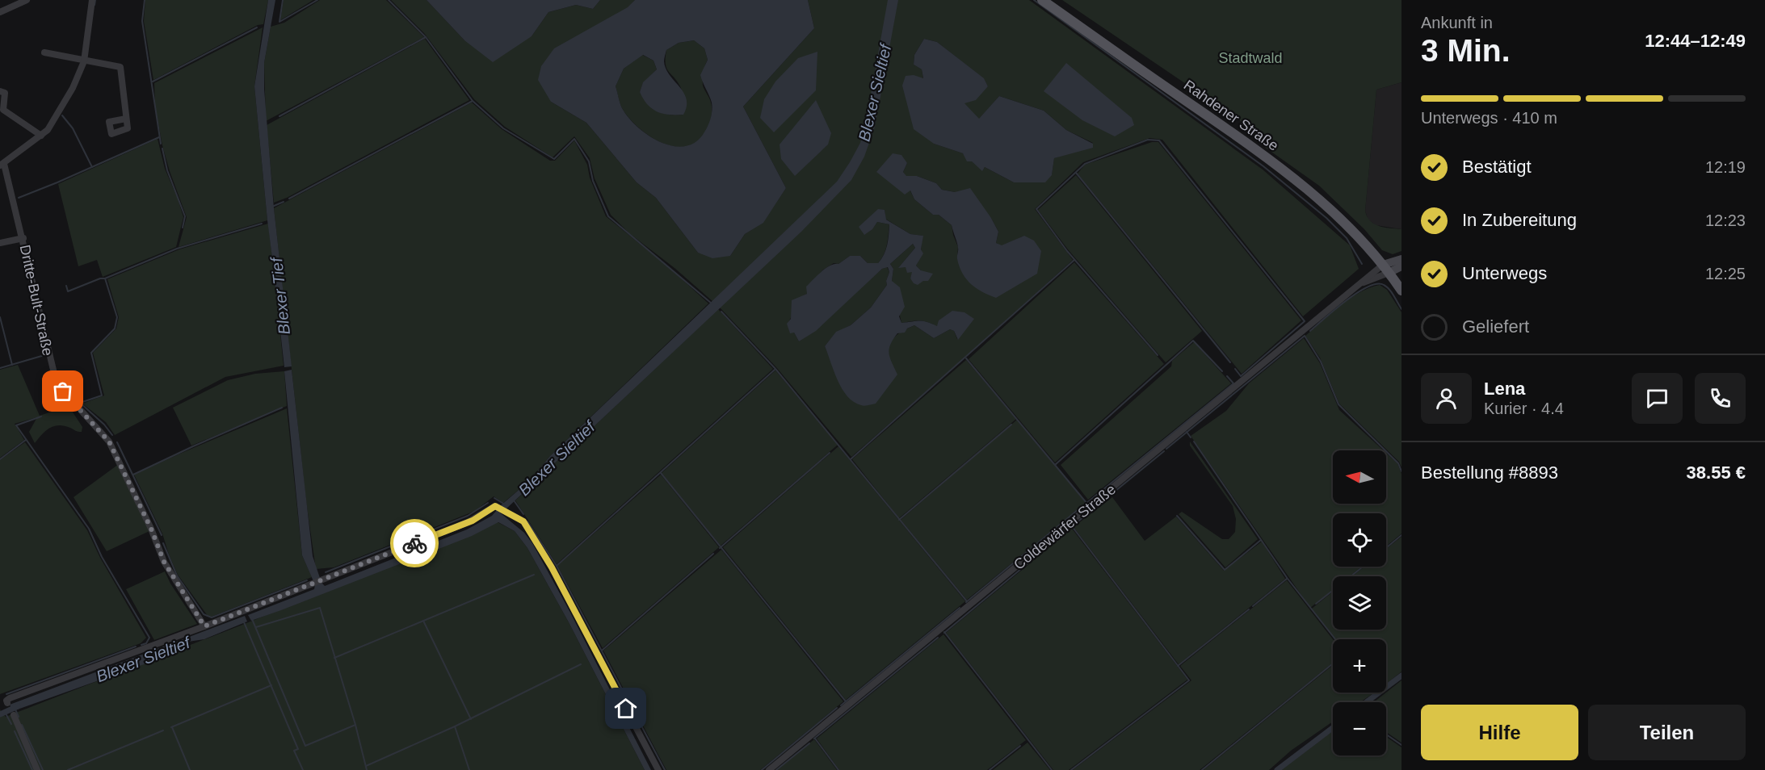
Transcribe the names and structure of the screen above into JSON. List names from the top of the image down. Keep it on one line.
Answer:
{"streets":{"main road":["Rahdener Straße"],"street":["Dritte-Bult-Straße","Coldewärfer Straße"]},"crossings":[["Rahdener Straße","Coldewärfer Straße"]],"water":["Blexer Sieltief","Blexer Tief"],"parks":["Stadtwald"],"north":"left","page":{"heading":["3 Min.","Ankunft in","12:44–12:49"],"panel":["Lena","Kurier · 4.4","Bestellung #8893","38.55 €"],"bar":"Unterwegs · 410 m","list":[["Bestätigt","12:19"],["In Zubereitung","12:23"],["Unterwegs","12:25"],"Geliefert"],"map_buttons":["+","−"],"buttons":["Hilfe","Teilen"]}}
